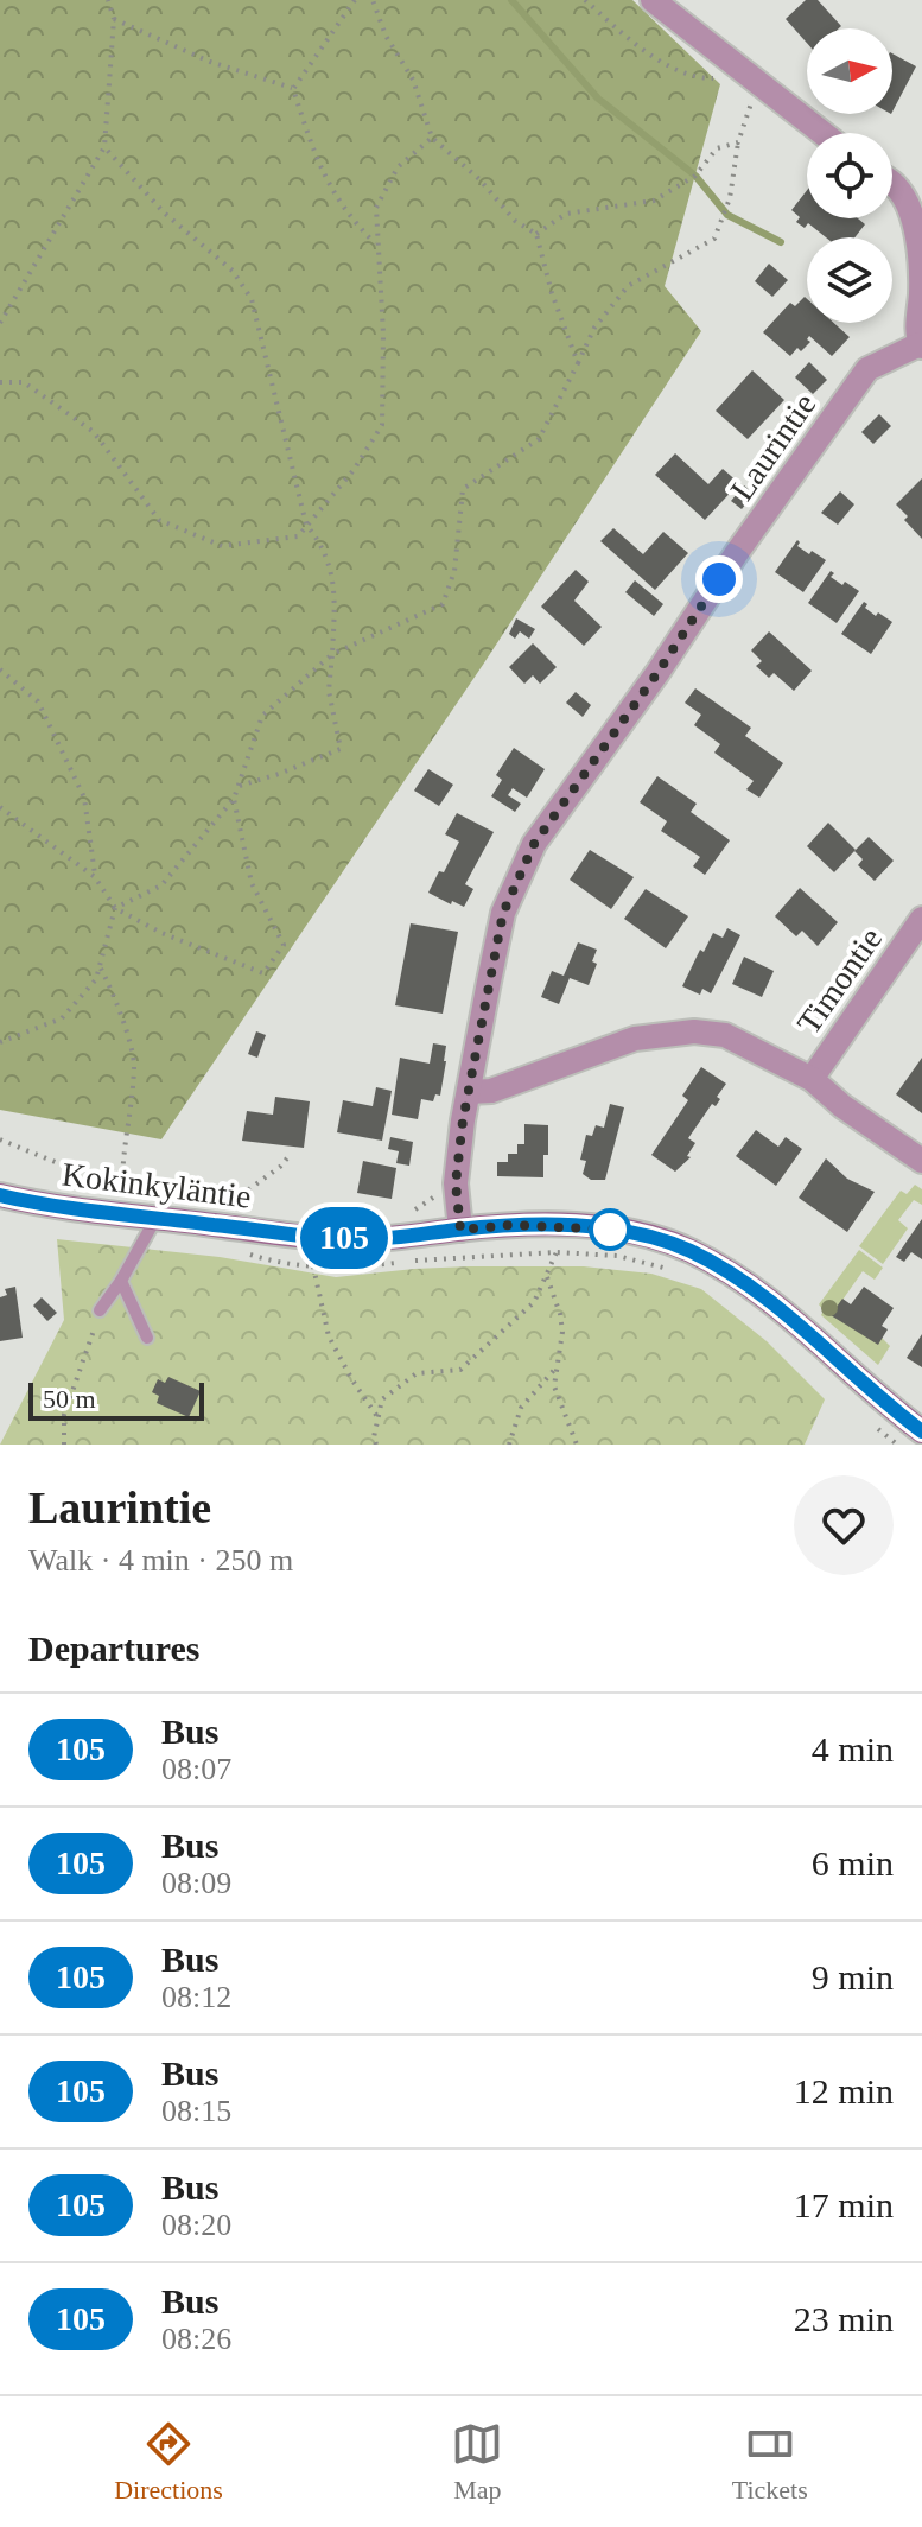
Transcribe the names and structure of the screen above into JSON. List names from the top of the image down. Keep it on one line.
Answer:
{"streets":{"main road":["Kokinkyläntie"],"street":["Laurintie","Timontie"]},"crossings":[["Laurintie","Kokinkyläntie"]],"lines":["bus line 105"],"scale_bar":"50 m","north":"right","page":{"on_map":"105","scale":"50 m","heading":[["Laurintie","Walk · 4 min · 250 m"],"Departures"],"list":[{"mark":"105","name":"Bus","note":"08:07","value":"4 min"},{"mark":"105","name":"Bus","note":"08:09","value":"6 min"},{"mark":"105","name":"Bus","note":"08:12","value":"9 min"},{"mark":"105","name":"Bus","note":"08:15","value":"12 min"},{"mark":"105","name":"Bus","note":"08:20","value":"17 min"},{"mark":"105","name":"Bus","note":"08:26","value":"23 min"}],"tabs":["Directions","Map","Tickets"]}}
